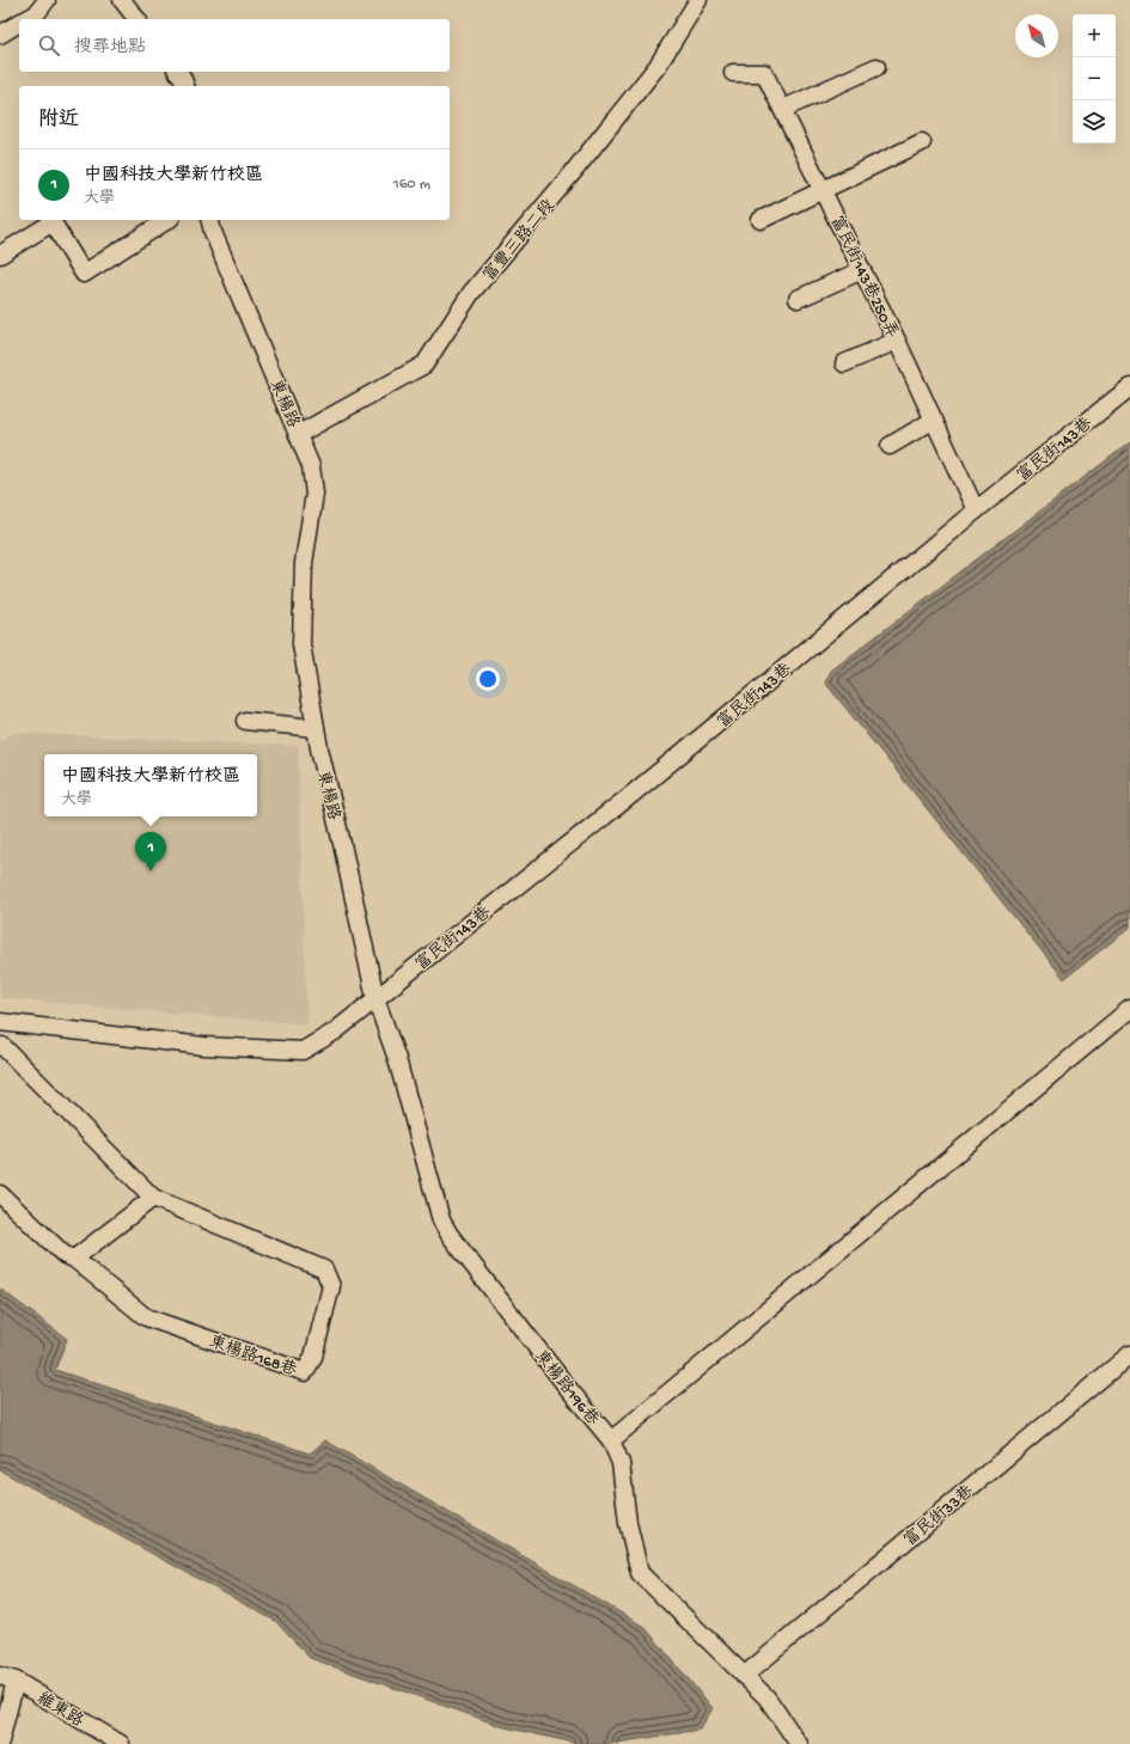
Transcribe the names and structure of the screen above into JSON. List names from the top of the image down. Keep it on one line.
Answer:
{"streets":{"street":["富豐三路二段","富民街143巷250弄","東楊路","富民街143巷","東楊路168巷","東楊路196巷","富民街33巷","維東路"]},"crossings":[["富豐三路二段","東楊路"],["富民街143巷250弄","富民街143巷"],["東楊路","富民街143巷"],["東楊路","東楊路196巷"],["富民街143巷","東楊路196巷"],["東楊路196巷","富民街33巷"]],"north":"top left","page":{"map_buttons":["+","−"],"search":"搜尋地點","heading":"附近","list":[{"mark":"1","name":"中國科技大學新竹校區","note":"大學","value":"160 m"}],"popup":["中國科技大學新竹校區","大學"],"pins":"1"}}
